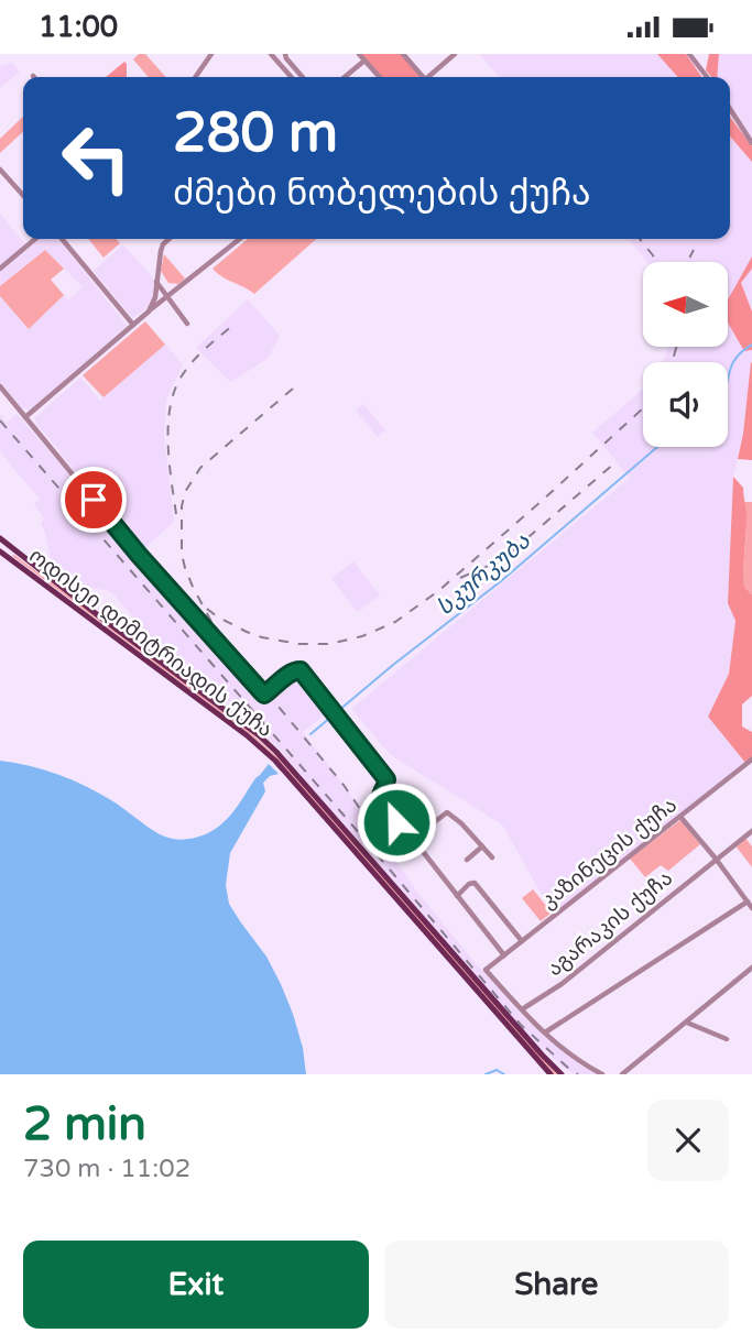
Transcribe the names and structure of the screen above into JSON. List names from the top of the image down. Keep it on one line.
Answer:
{"streets":{"main road":["ოდისეი დიმიტრიადის ქუჩა"],"street":["კაზინეცის ქუჩა","აგარაკის ქუჩა"]},"crossings":[["კაზინეცის ქუჩა","აგარაკის ქუჩა"]],"water":["სკურკუბა"],"north":"left","page":{"status":"11:00","turn":["280 m","ძმები ნობელების ქუჩა"],"heading":["2 min","730 m · 11:02"],"buttons":["Exit","Share"]}}
